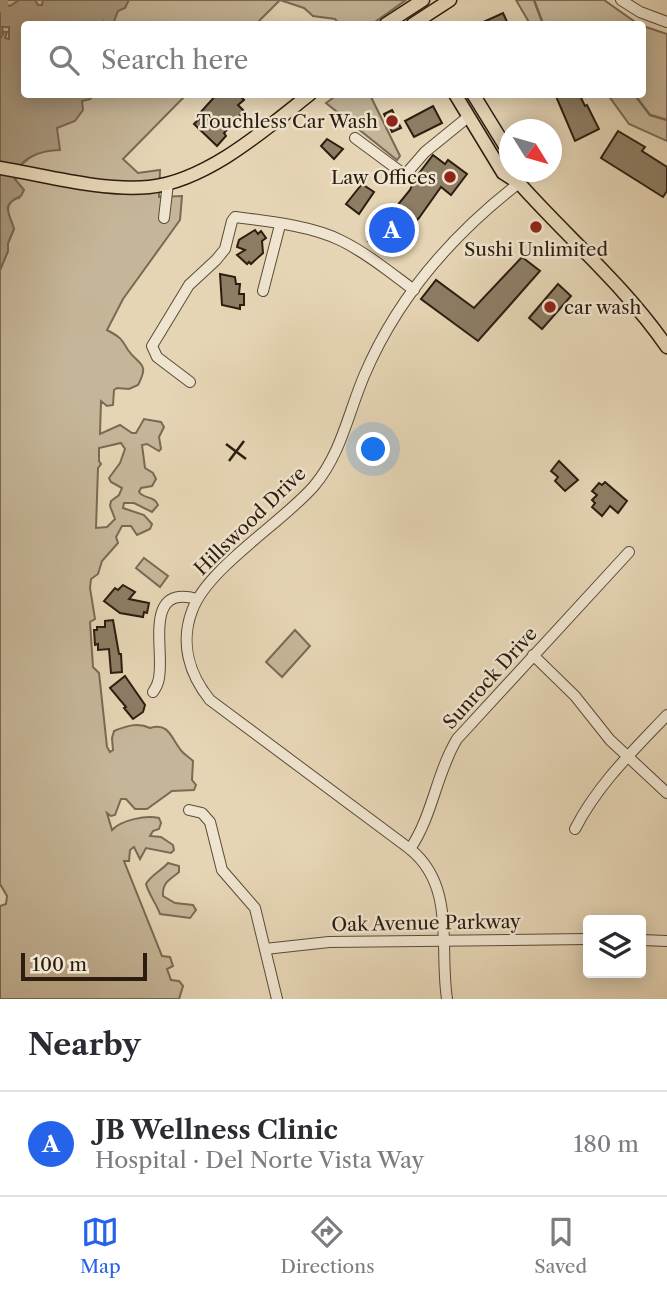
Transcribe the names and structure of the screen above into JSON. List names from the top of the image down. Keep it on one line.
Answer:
{"streets":{"street":["Hillswood Drive","Sunrock Drive","Oak Avenue Parkway"]},"crossings":[["Hillswood Drive","Sunrock Drive"],["Hillswood Drive","Oak Avenue Parkway"]],"places":["Touchless Car Wash","Law Offices","Sushi Unlimited","car wash"],"scale_bar":"100 m","north":"bottom right","page":{"search":"Search here","pins":"A","scale":"100 m","heading":"Nearby","list":[{"mark":"A","name":"JB Wellness Clinic","note":"Hospital · Del Norte Vista Way","value":"180 m"}],"nav":["Map","Directions","Saved"]}}
